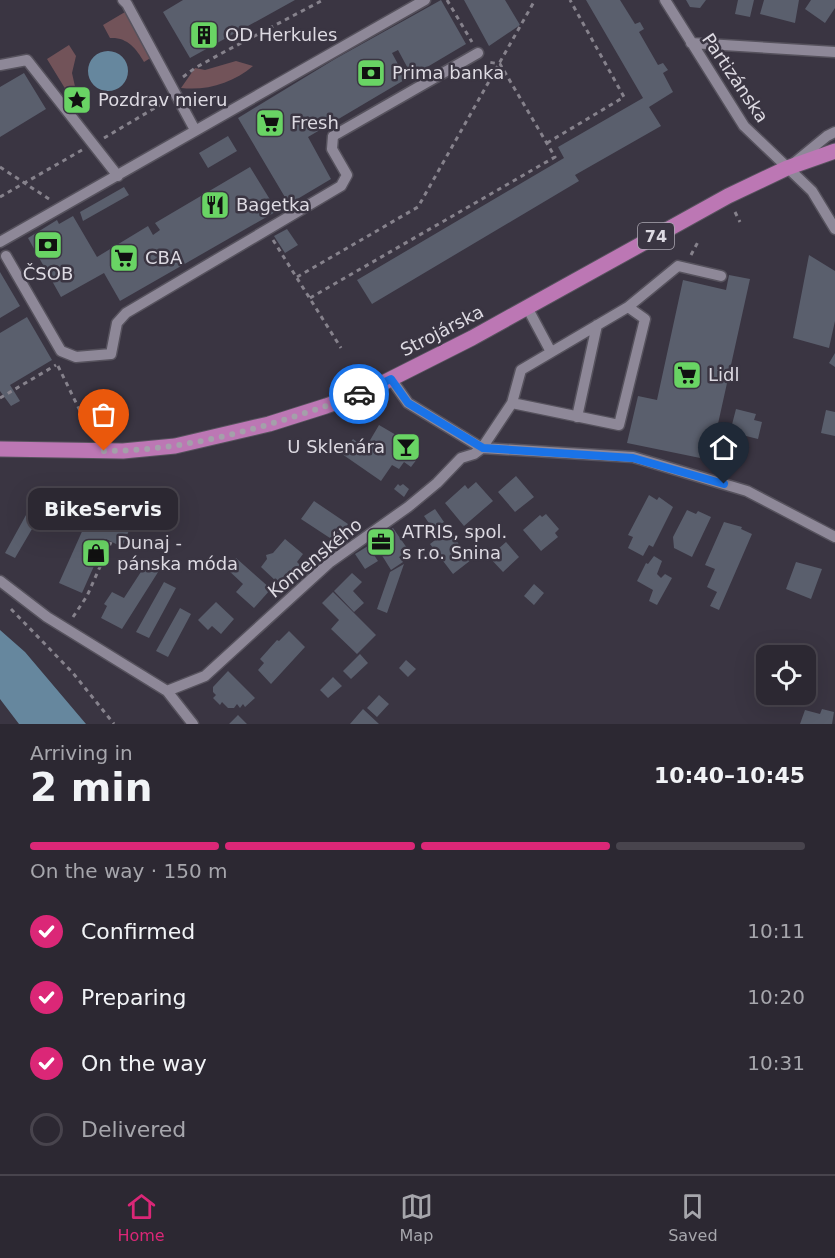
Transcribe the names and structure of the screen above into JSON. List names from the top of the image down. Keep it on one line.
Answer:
{"streets":{"main road":["74","Strojárska"],"street":["Partizánska","Komenského"]},"crossings":[["Partizánska","Strojárska"]],"places":{"building":["OD Herkules"],"bank":["Prima banka","ČSOB"],"place":["Pozdrav mieru"],"supermarket":["Fresh","CBA","Lidl"],"restaurant":["Bagetka"],"bar":["U Sklenára"],"other":["BikeServis"],"office":["ATRIS, spol. s r.o. Snina"],"shop":["Dunaj - pánska móda"]},"page":{"bubble":"BikeServis","heading":["2 min","Arriving in","10:40–10:45"],"bar":"On the way · 150 m","list":[["Confirmed","10:11"],["Preparing","10:20"],["On the way","10:31"],"Delivered"],"tabs":["Home","Map","Saved"]}}
